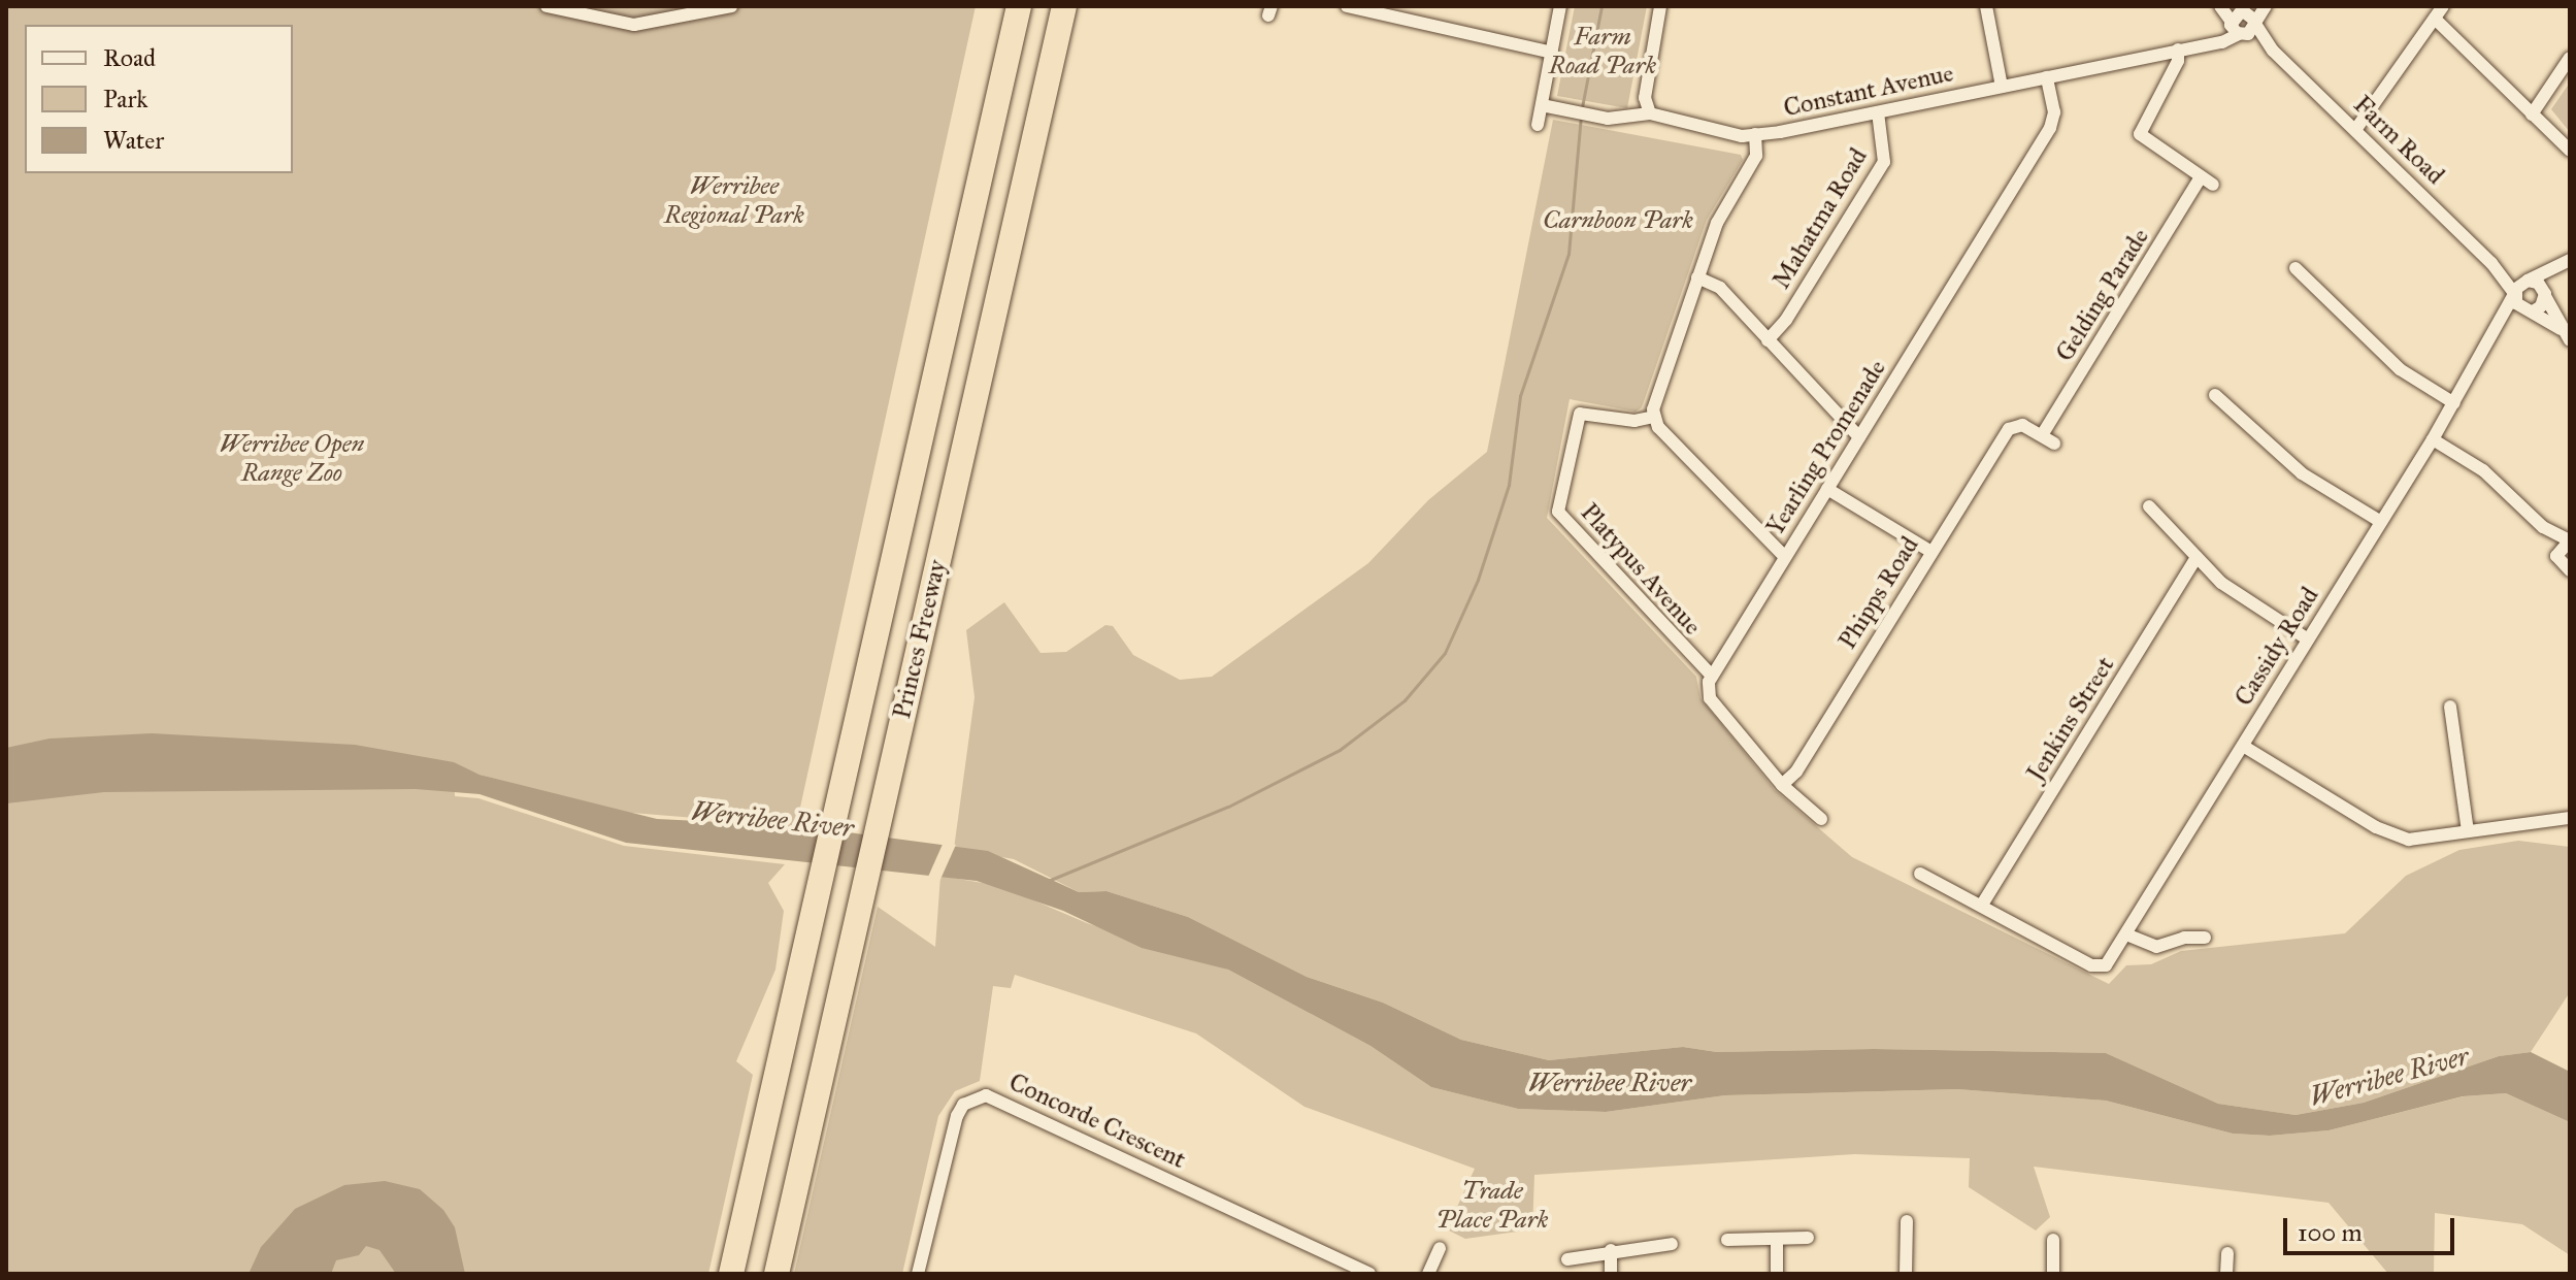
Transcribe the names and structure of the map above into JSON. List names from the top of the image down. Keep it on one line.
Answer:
{"streets":{"highway":["Princes Freeway"],"street":["Constant Avenue","Farm Road","Mahatma Road","Gelding Parade","Yearling Promenade","Platypus Avenue","Phipps Road","Cassidy Road","Jenkins Street","Concorde Crescent"]},"crossings":[["Constant Avenue","Farm Road"],["Constant Avenue","Mahatma Road"],["Constant Avenue","Yearling Promenade"],["Farm Road","Cassidy Road"],["Gelding Parade","Phipps Road"],["Yearling Promenade","Platypus Avenue"],["Cassidy Road","Jenkins Street"]],"water":["Werribee River"],"parks":["Farm Road Park","Werribee Regional Park","Carnboon Park","Werribee Open Range Zoo","Trade Place Park"],"legend":["Road","Park","Water"],"scale_bar":"100 m"}
